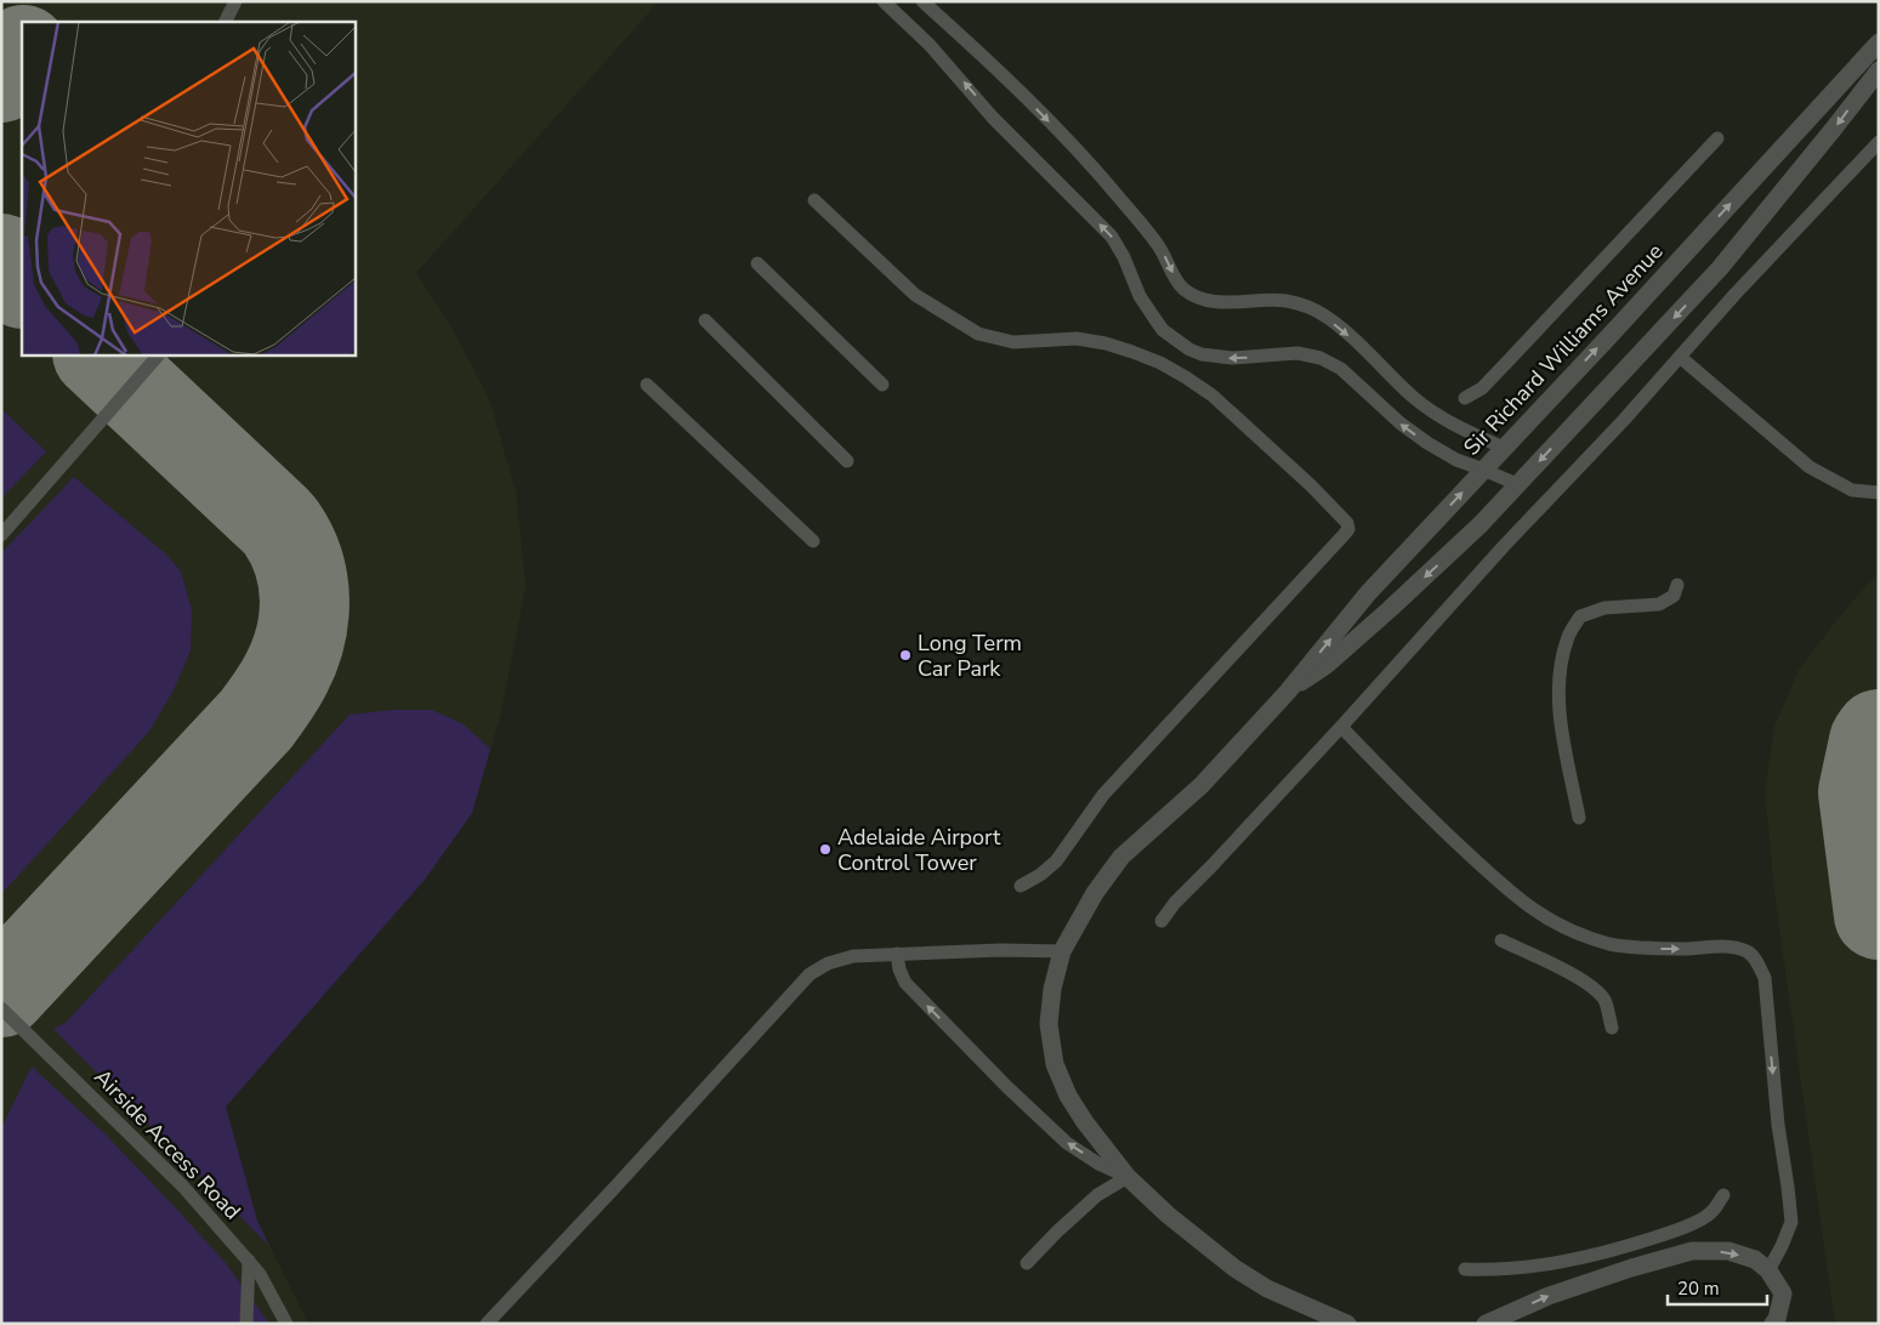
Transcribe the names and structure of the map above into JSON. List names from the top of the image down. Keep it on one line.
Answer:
{"streets":{"street":["Sir Richard Williams Avenue"],"lane":["Airside Access Road"]},"places":["Long Term Car Park","Adelaide Airport Control Tower"],"scale_bar":"20 m"}
